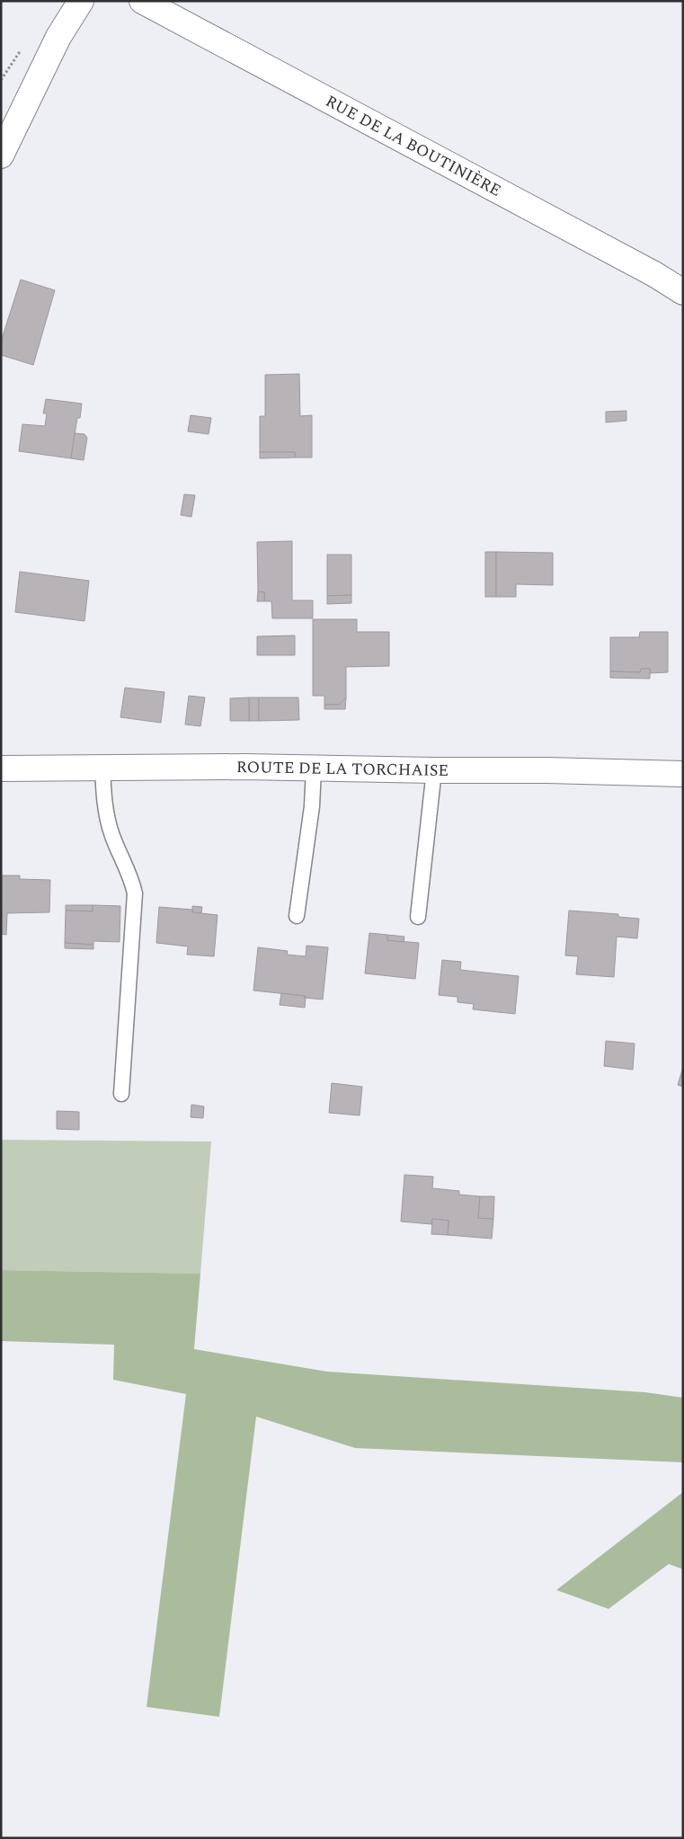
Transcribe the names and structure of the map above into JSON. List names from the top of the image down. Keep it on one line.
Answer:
{"streets":{"street":["RUE DE LA BOUTINIÈRE","ROUTE DE LA TORCHAISE"]}}
